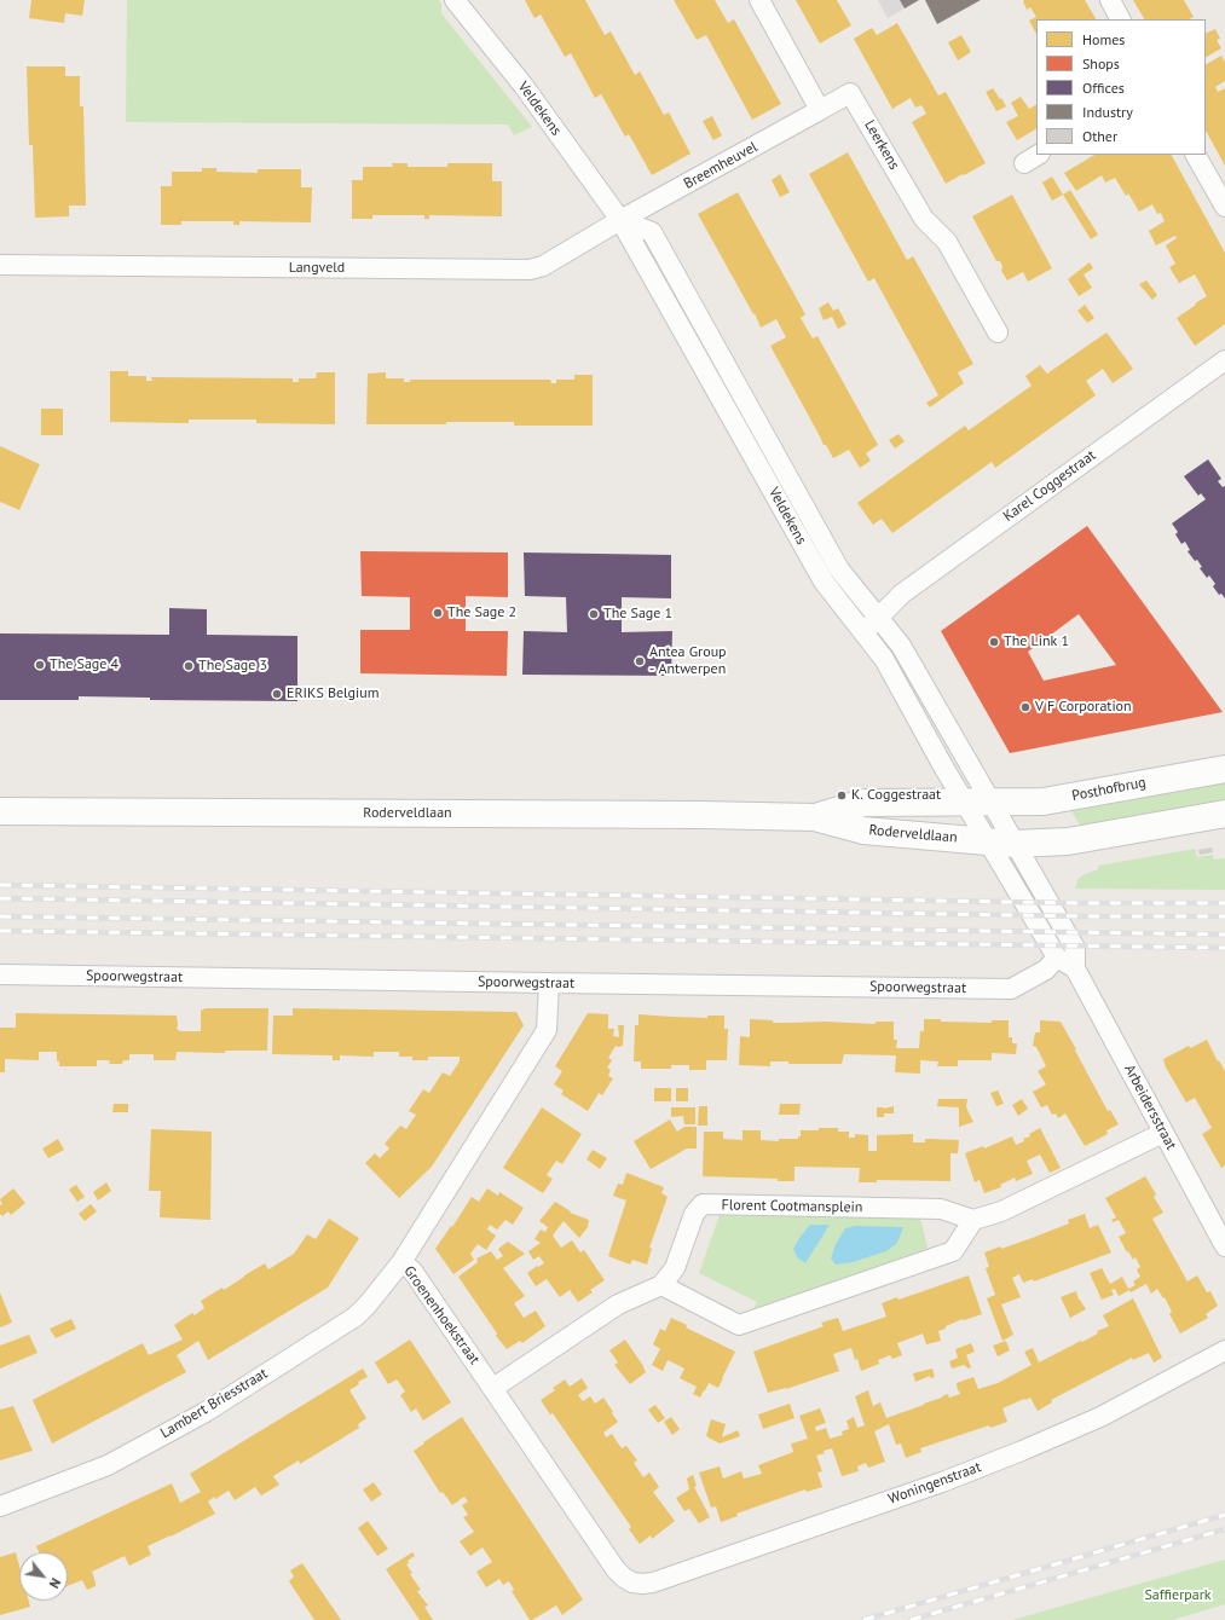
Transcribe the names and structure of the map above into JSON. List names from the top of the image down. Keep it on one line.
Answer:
{"streets":{"street":["Veldekens","Leerkens","Breemheuvel","Langveld","Karel Coggestraat","Posthofbrug","Roderveldlaan","Spoorwegstraat","Arbeidersstraat","Florent Cootmansplein","Groenenhoekstraat","Lambert Briesstraat","Woningenstraat"]},"crossings":[["Veldekens","Breemheuvel"],["Veldekens","Langveld"],["Veldekens","Karel Coggestraat"],["Leerkens","Breemheuvel"],["Breemheuvel","Langveld"],["Posthofbrug","Roderveldlaan"],["Roderveldlaan","Arbeidersstraat"],["Spoorwegstraat","Groenenhoekstraat"],["Florent Cootmansplein","Groenenhoekstraat"],["Groenenhoekstraat","Lambert Briesstraat"],["Groenenhoekstraat","Woningenstraat"]],"parks":["Saffierpark"],"places":["The Sage 2","The Sage 1","The Link 1","Antea Group - Antwerpen","The Sage 4","The Sage 3","ERIKS Belgium","V F Corporation","K. Coggestraat"],"legend":["Homes","Shops","Offices","Industry","Other"],"north":"bottom right"}
